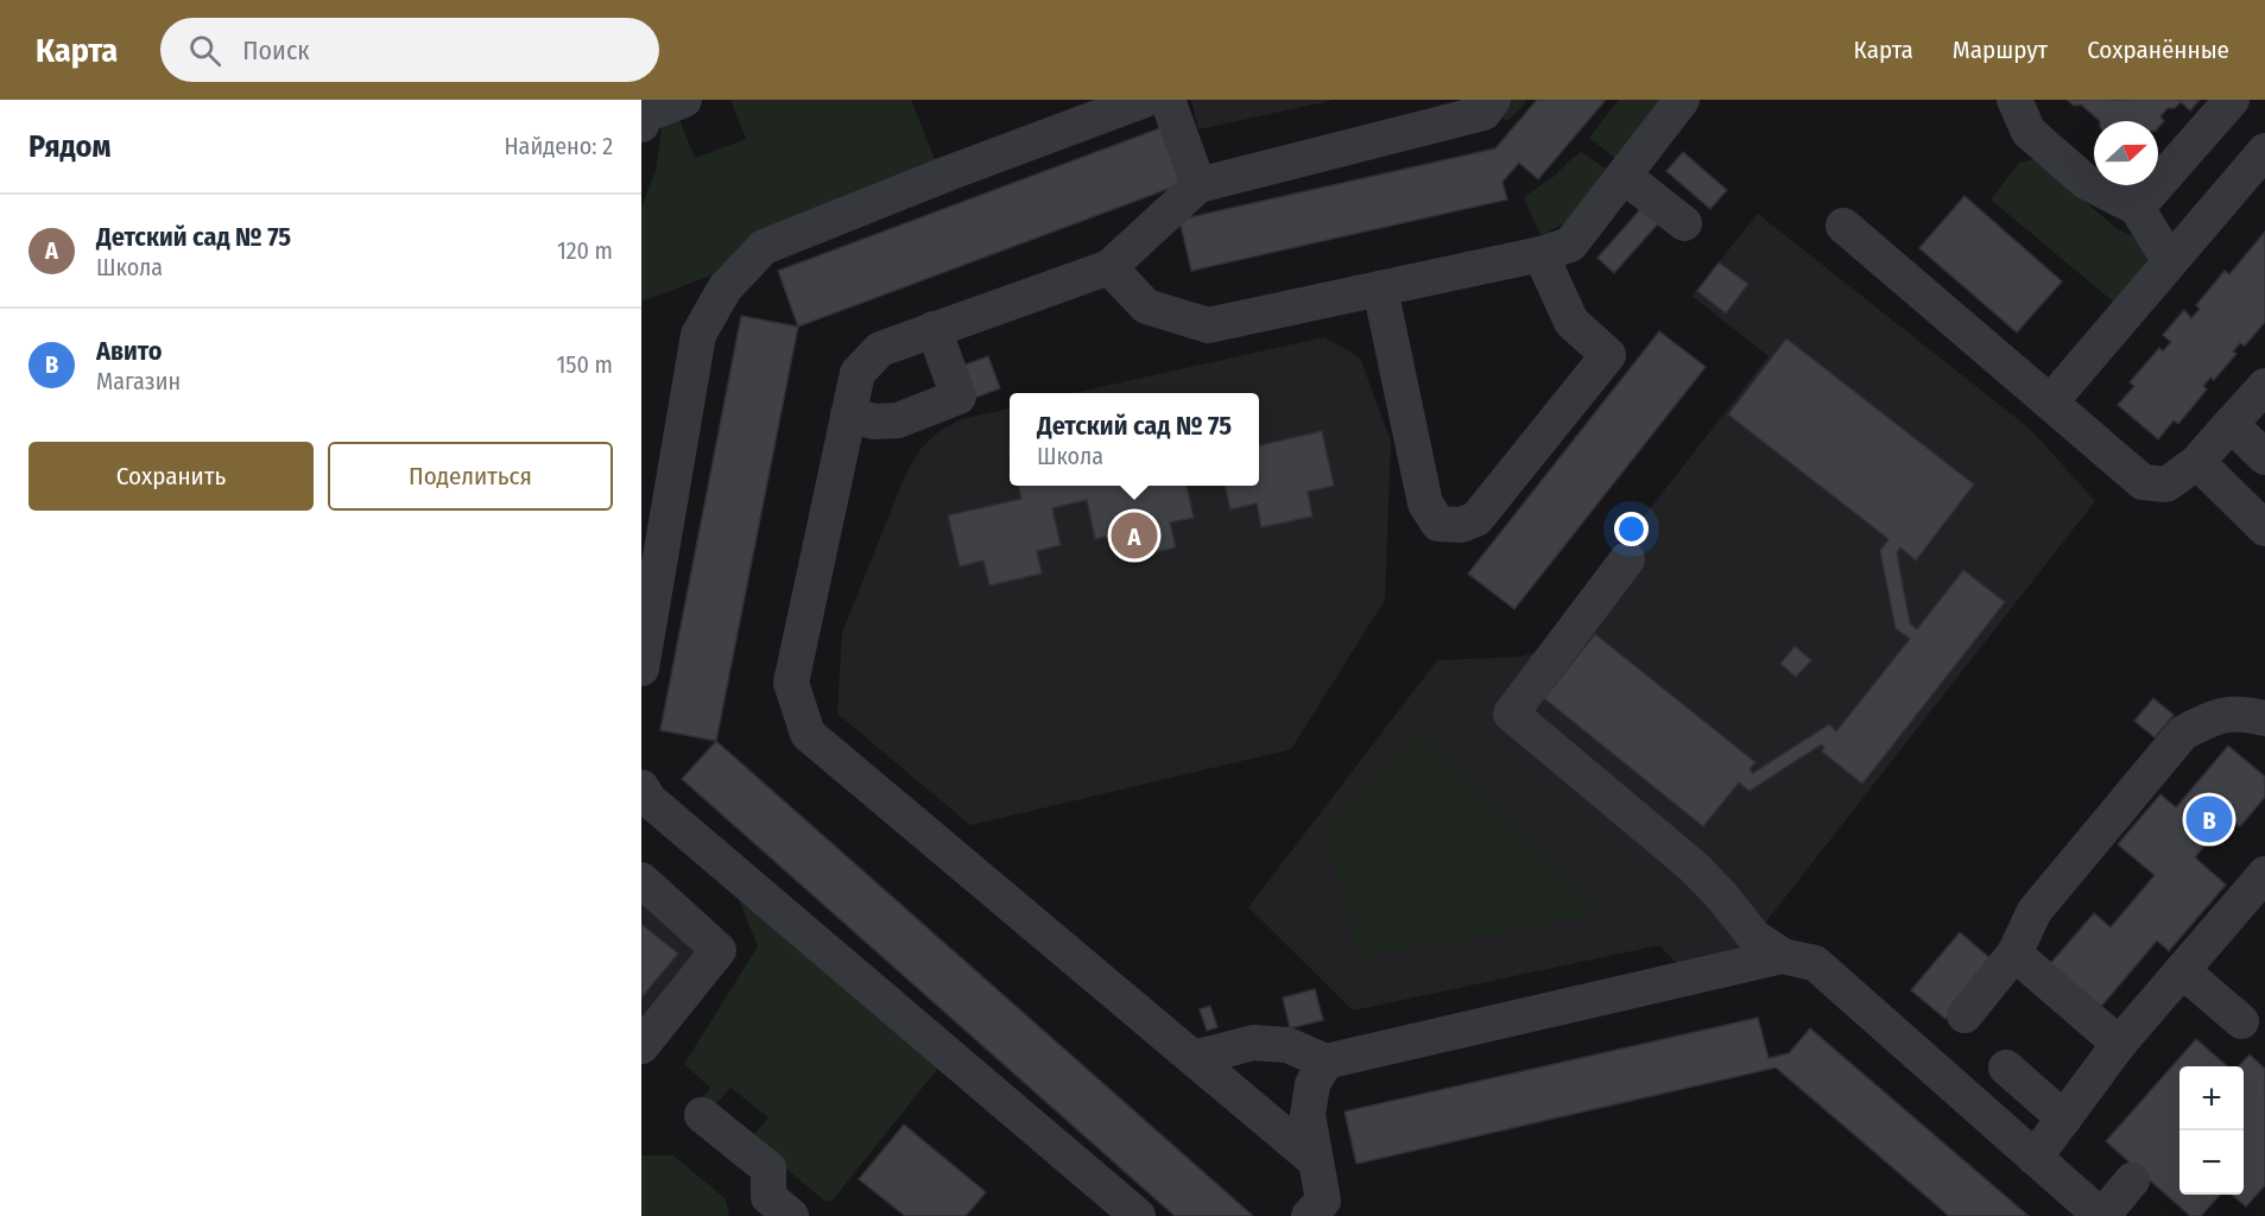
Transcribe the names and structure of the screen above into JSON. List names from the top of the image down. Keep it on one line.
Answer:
{"north":"right","page":{"header":"Карта","search":"Поиск","nav":["Карта","Маршрут","Сохранённые"],"heading":["Рядом","Найдено: 2"],"list":[{"mark":"A","name":"Детский сад № 75","note":"Школа","value":"120 m"},{"mark":"B","name":"Авито","note":"Магазин","value":"150 m"}],"popup":["Детский сад № 75","Школа"],"buttons":["Сохранить","Поделиться"],"pins":["A","B"],"map_buttons":["+","−"]}}
